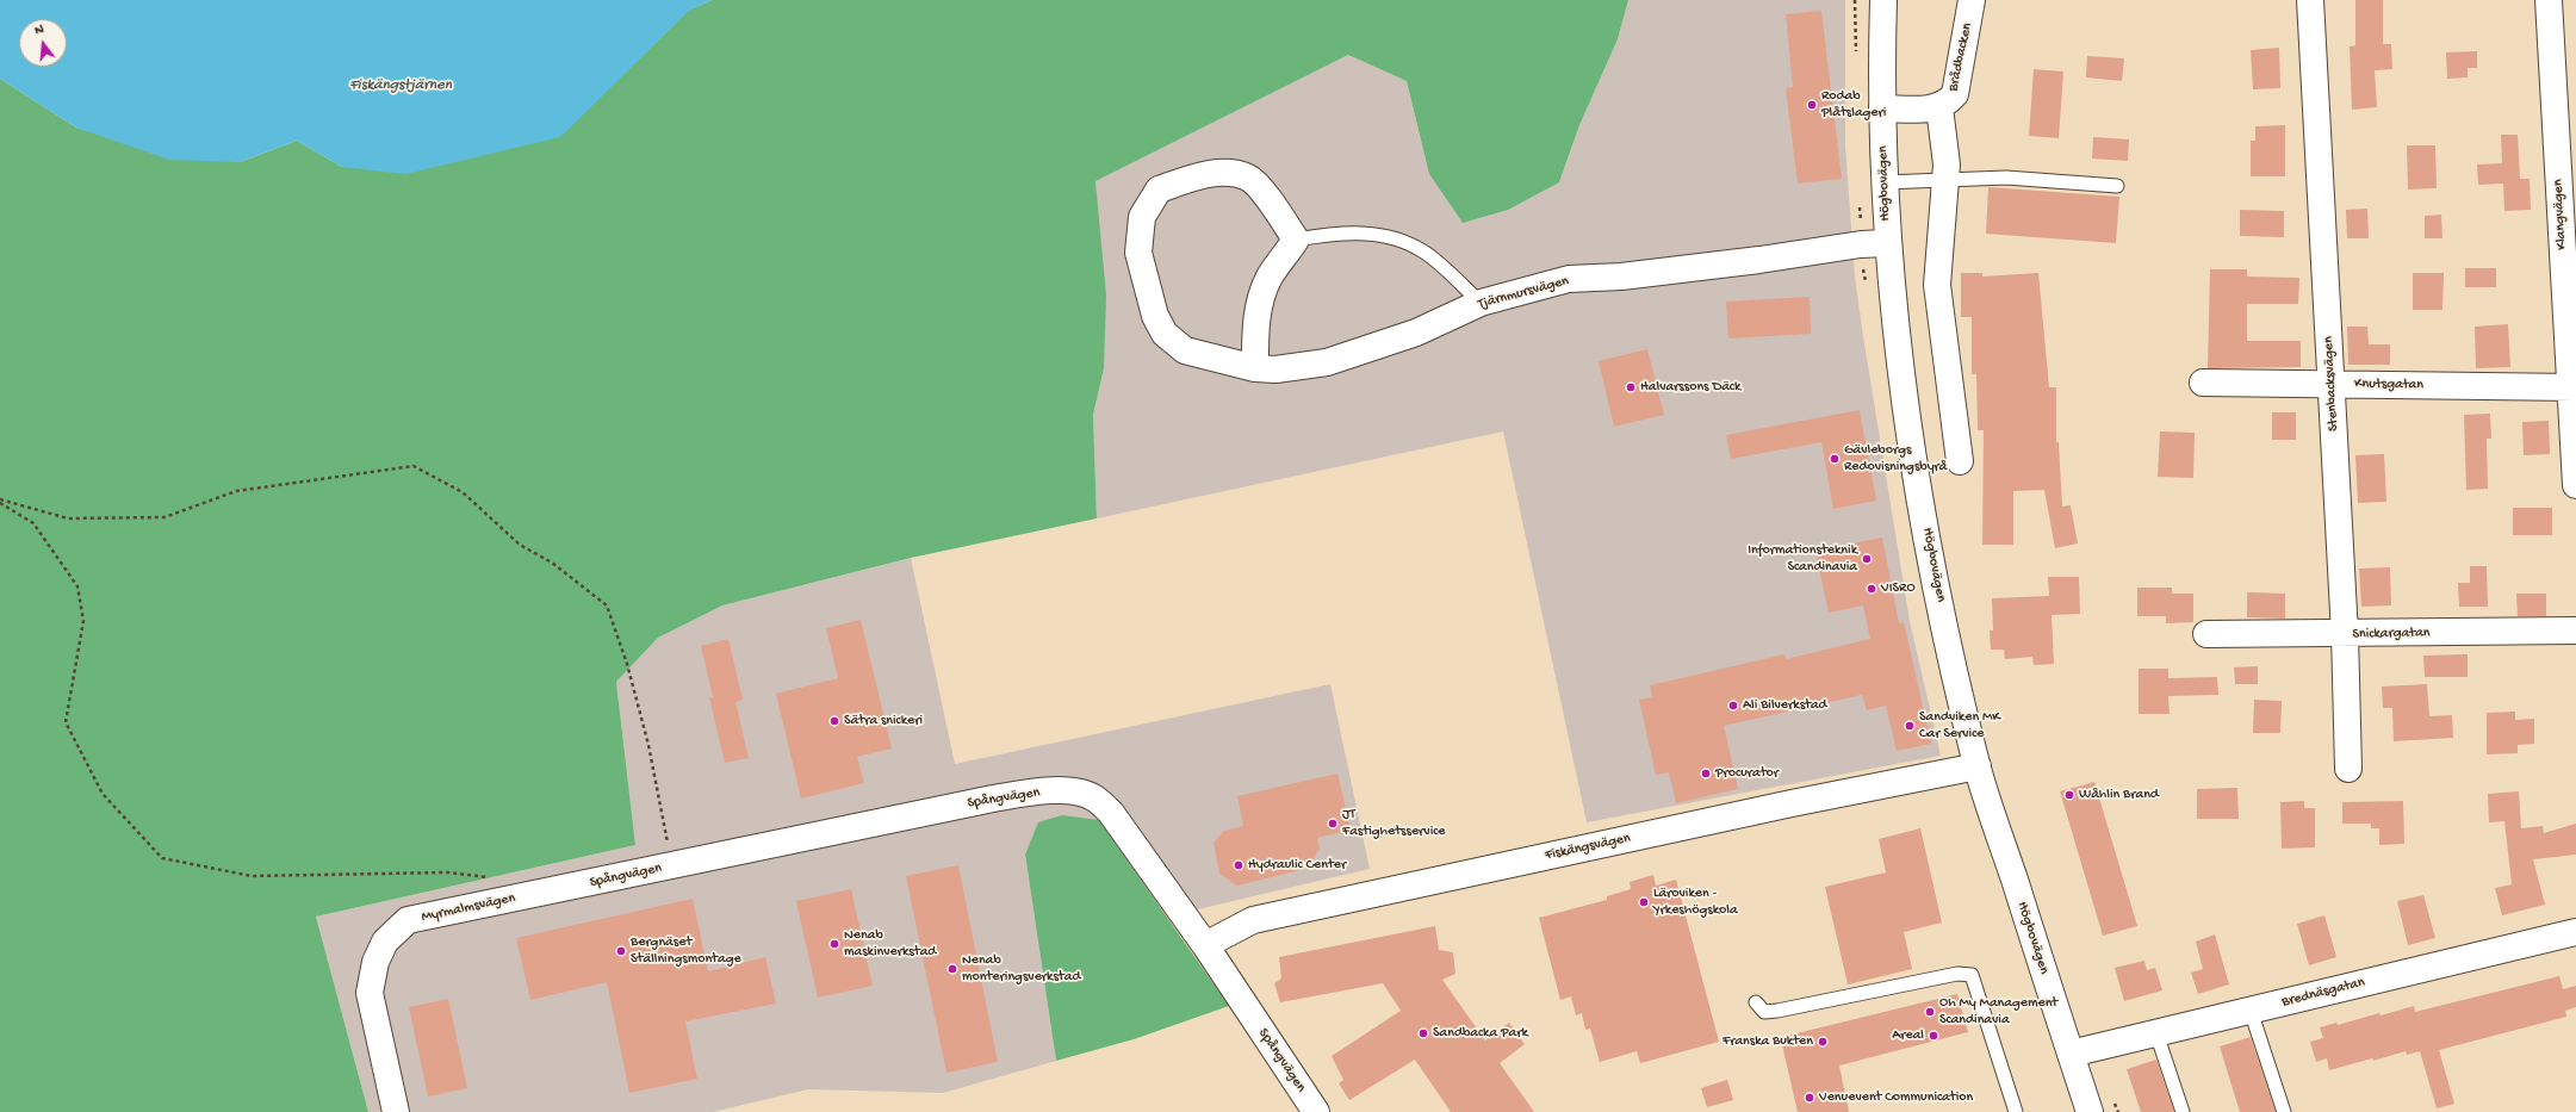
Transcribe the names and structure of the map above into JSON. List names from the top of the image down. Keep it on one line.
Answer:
{"streets":{"street":["Brådbacken","Högbovägen","Klangvägen","Tjärnmursvägen","Stenbacksvägen","Knutsgatan","Snickargatan","Spångvägen","Fiskängsvägen","Myrmalmsvägen","Brednäsgatan"]},"crossings":[["Brådbacken","Högbovägen"],["Högbovägen","Tjärnmursvägen"],["Högbovägen","Fiskängsvägen"],["Högbovägen","Brednäsgatan"],["Klangvägen","Knutsgatan"],["Stenbacksvägen","Knutsgatan"],["Stenbacksvägen","Snickargatan"],["Spångvägen","Fiskängsvägen"],["Spångvägen","Myrmalmsvägen"]],"water":["Fiskängstjärnen"],"places":["Rodab Plåtslageri","Halvarssons Däck","Gävleborgs Redovisningsbyrå","Informationsteknik Scandinavia","VISRO","Ali Bilverkstad","Sätra snickeri","Sandviken MK Car Service","Procurator","Wåhlin Brand","JT Fastighetsservice","Hydraulic Center","Läroviken - Yrkeshögskola","Nenab maskinverkstad","Bergnäset Ställningsmontage","Nenab monteringsverkstad","Oh My Management Scandinavia","Sandbacka Park","Areal","Franska Bukten","Venuevent Communication"],"north":"top"}
